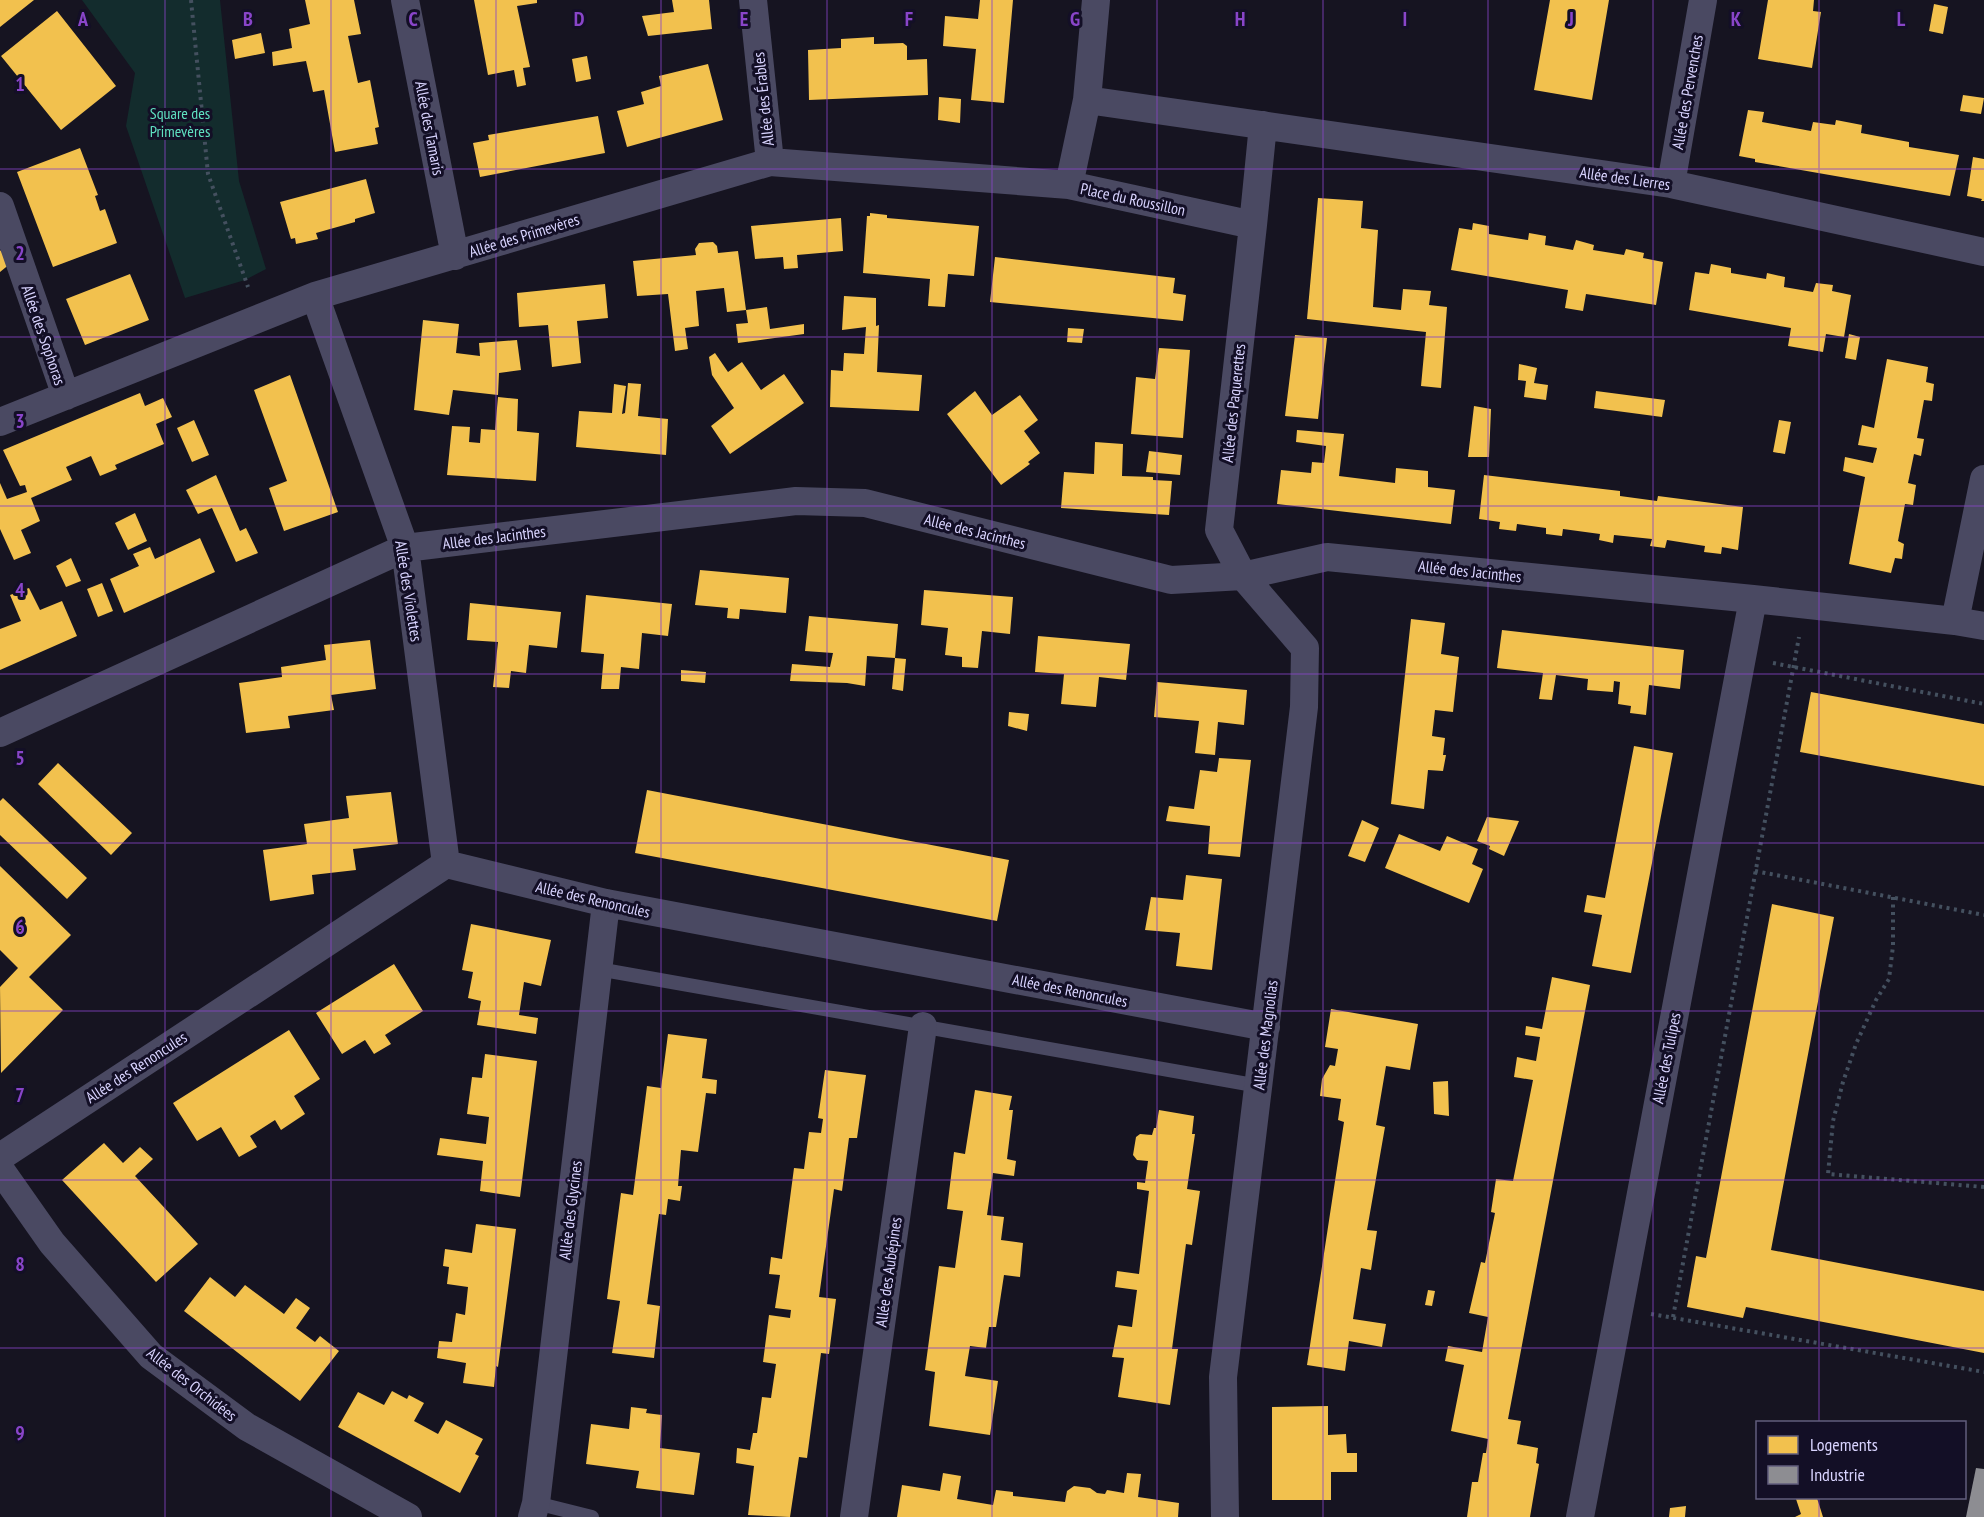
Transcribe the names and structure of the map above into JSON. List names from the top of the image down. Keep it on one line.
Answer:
{"streets":{"street":["Allée des Pervenches","Allée des Érables","Allée des Tamaris","Allée des Lierres","Place du Roussillon","Allée des Primevères","Allée des Sophoras","Allée des Paquerettes","Allée des Jacinthes","Allée des Violettes","Allée des Renoncules","Allée des Magnolias","Allée des Tulipes","Allée des Glycines","Allée des Aubépines","Allée des Orchidées"]},"crossings":[["Allée des Pervenches","Allée des Lierres"],["Allée des Érables","Allée des Primevères"],["Allée des Tamaris","Allée des Primevères"],["Place du Roussillon","Allée des Primevères"],["Place du Roussillon","Allée des Paquerettes"],["Allée des Primevères","Allée des Sophoras"],["Allée des Primevères","Allée des Violettes"],["Allée des Paquerettes","Allée des Jacinthes"],["Allée des Paquerettes","Allée des Magnolias"],["Allée des Jacinthes","Allée des Violettes"],["Allée des Jacinthes","Allée des Magnolias"],["Allée des Jacinthes","Allée des Tulipes"],["Allée des Violettes","Allée des Renoncules"],["Allée des Renoncules","Allée des Magnolias"],["Allée des Renoncules","Allée des Glycines"]],"parks":["Square des Primevères"],"legend":["Logements","Industrie"],"grid":{"columns":["A","B","C","D","E","F","G","H","I","J","K","L"],"rows":["1","2","3","4","5","6","7","8","9"]}}
